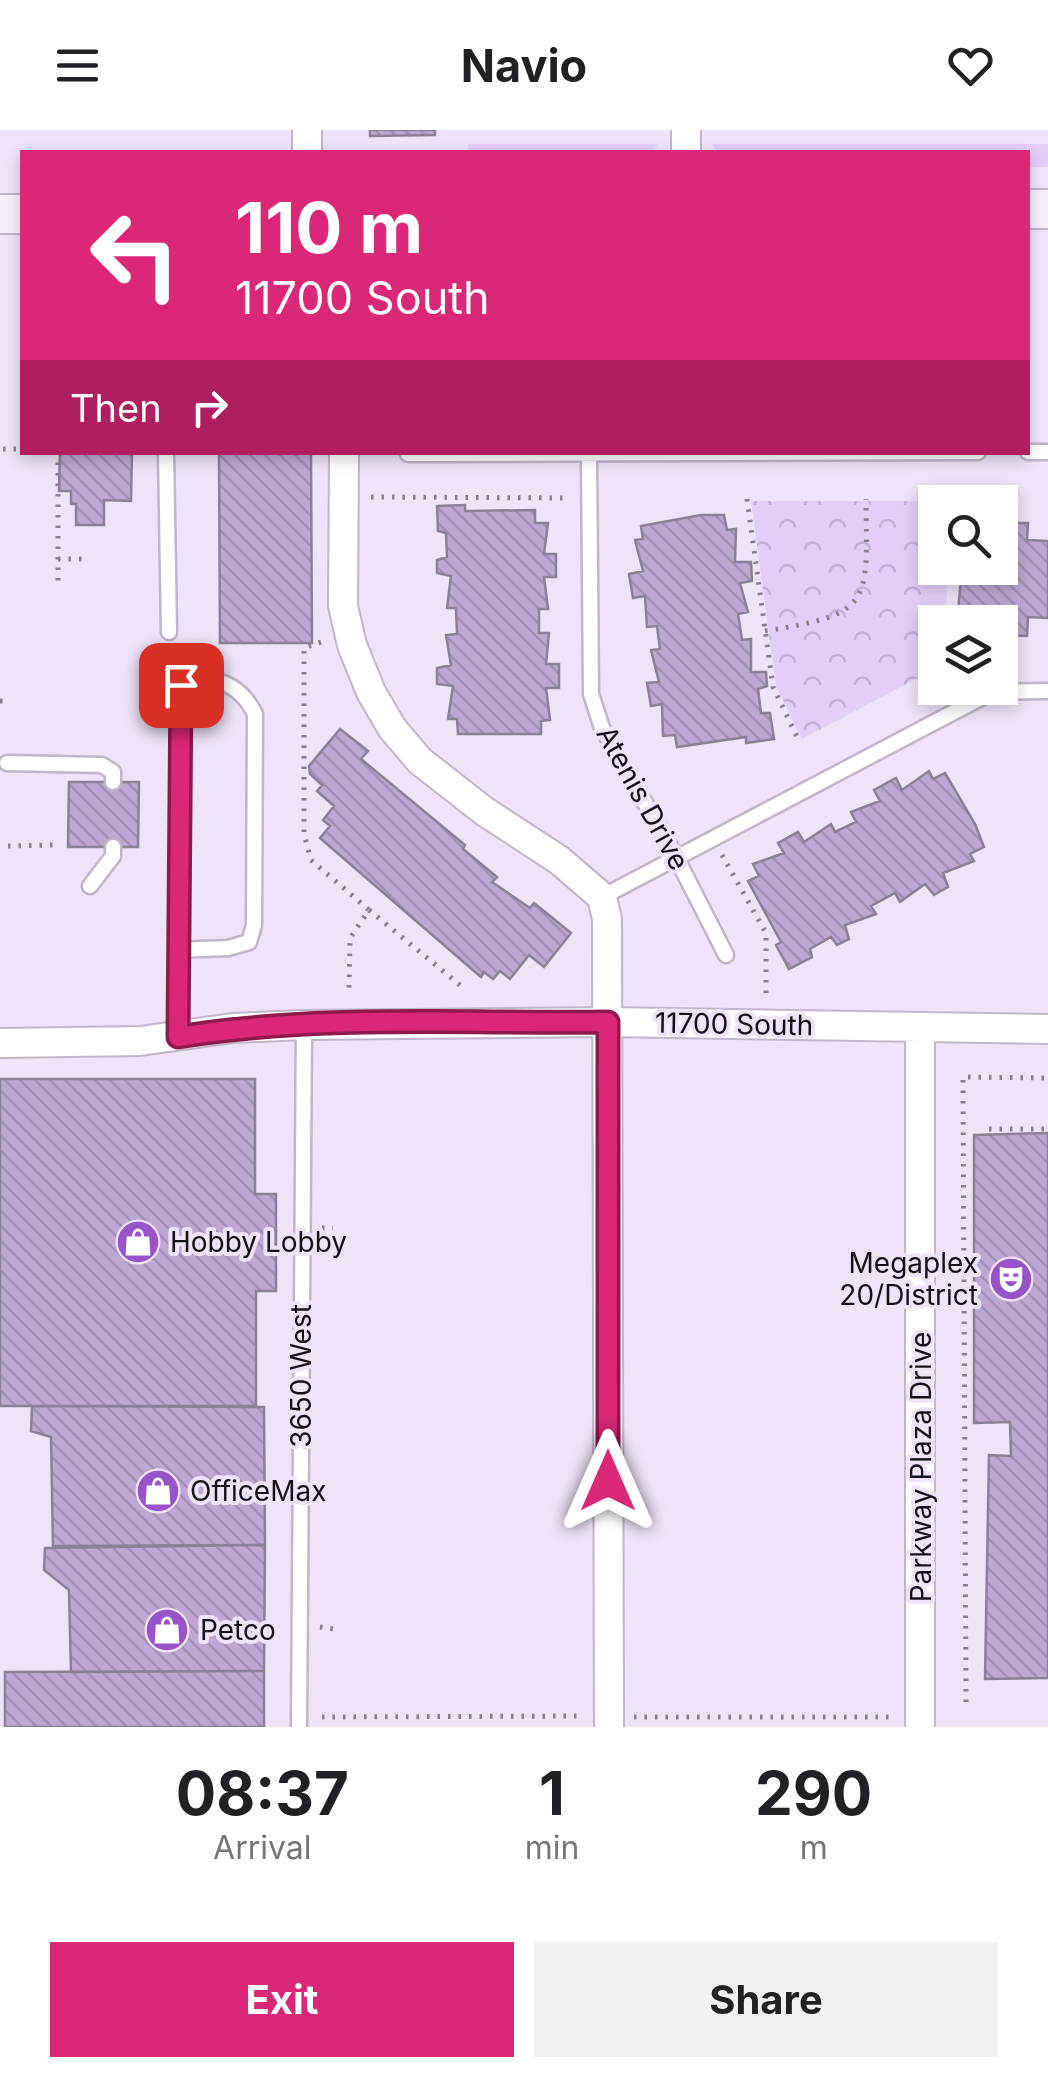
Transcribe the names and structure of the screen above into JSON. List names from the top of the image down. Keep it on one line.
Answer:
{"streets":{"street":["11700 South","Parkway Plaza Drive"],"lane":["Atenis Drive","3650 West"]},"crossings":[["11700 South","3650 West"],["11700 South","Parkway Plaza Drive"]],"places":{"shop":["Hobby Lobby","OfficeMax","Petco"],"theatre":["Megaplex 20/District"]},"page":{"header":"Navio","turn":["110 m","11700 South"],"then":"Then","eta":["08:37","Arrival","1","min","290","m"],"buttons":["Exit","Share"]}}
